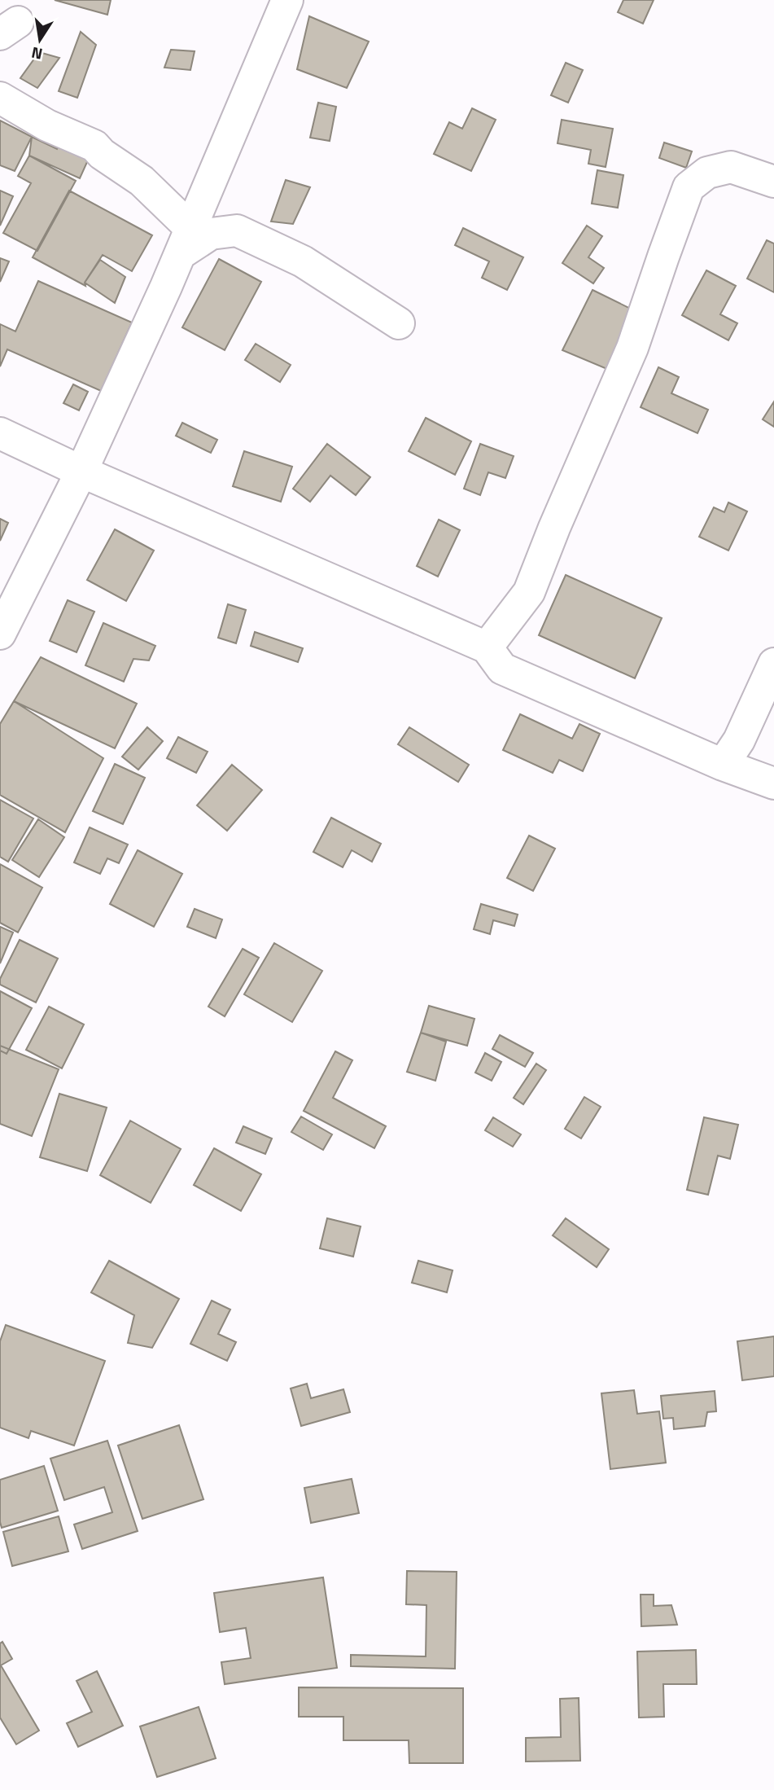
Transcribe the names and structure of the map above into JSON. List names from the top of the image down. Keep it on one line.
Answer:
{"north":"bottom"}
